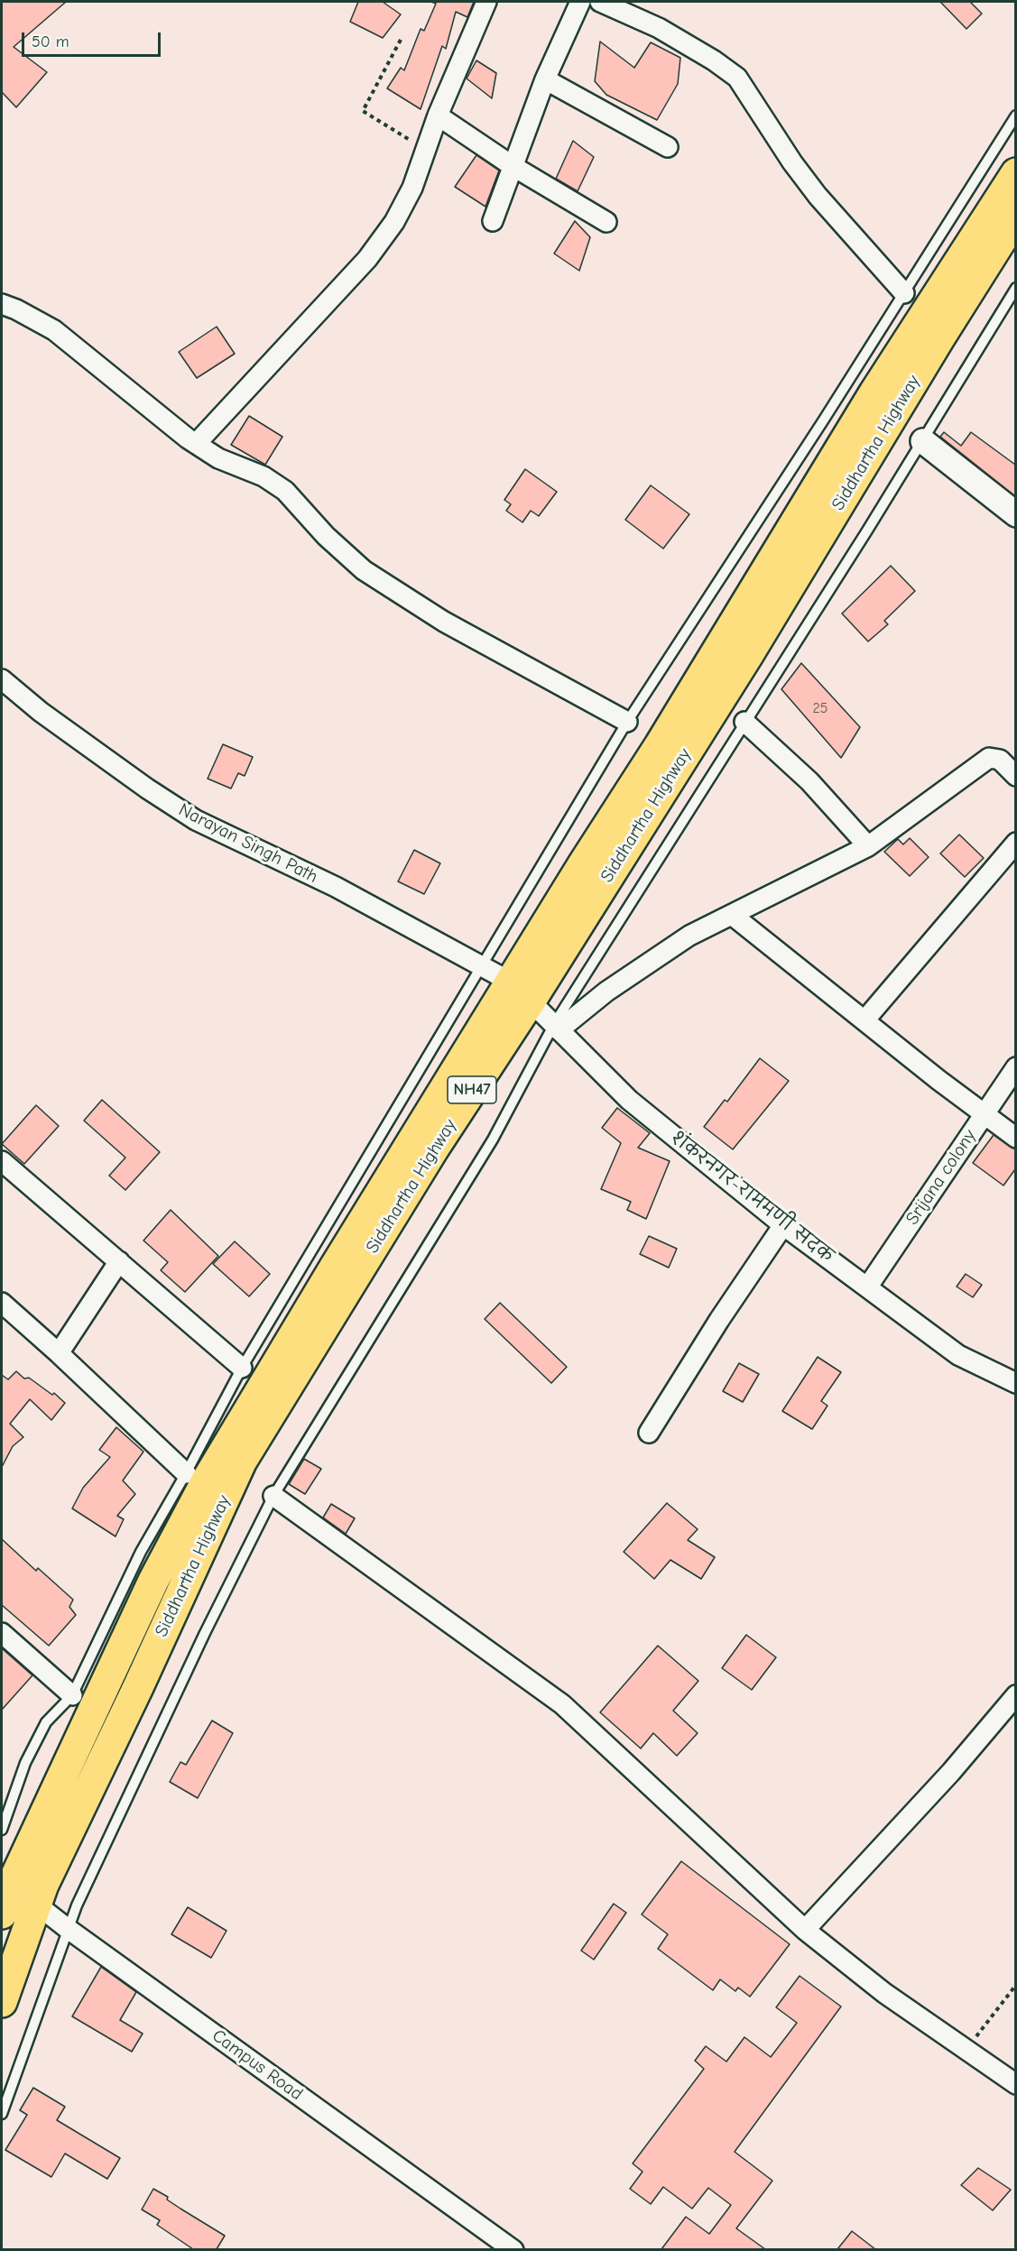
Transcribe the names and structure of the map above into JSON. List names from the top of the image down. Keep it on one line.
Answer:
{"streets":{"highway":["Siddhartha Highway","NH47"],"street":["Narayan Singh Path","Srijana colony","शंकरनगर-राममणी सदक","Campus Road"]},"crossings":[["Siddhartha Highway","Narayan Singh Path"],["Siddhartha Highway","शंकरनगर-राममणी सदक"],["Siddhartha Highway","Campus Road"],["Narayan Singh Path","शंकरनगर-राममणी सदक"],["Srijana colony","शंकरनगर-राममणी सदक"]],"house_numbers":["25"],"scale_bar":"50 m"}
